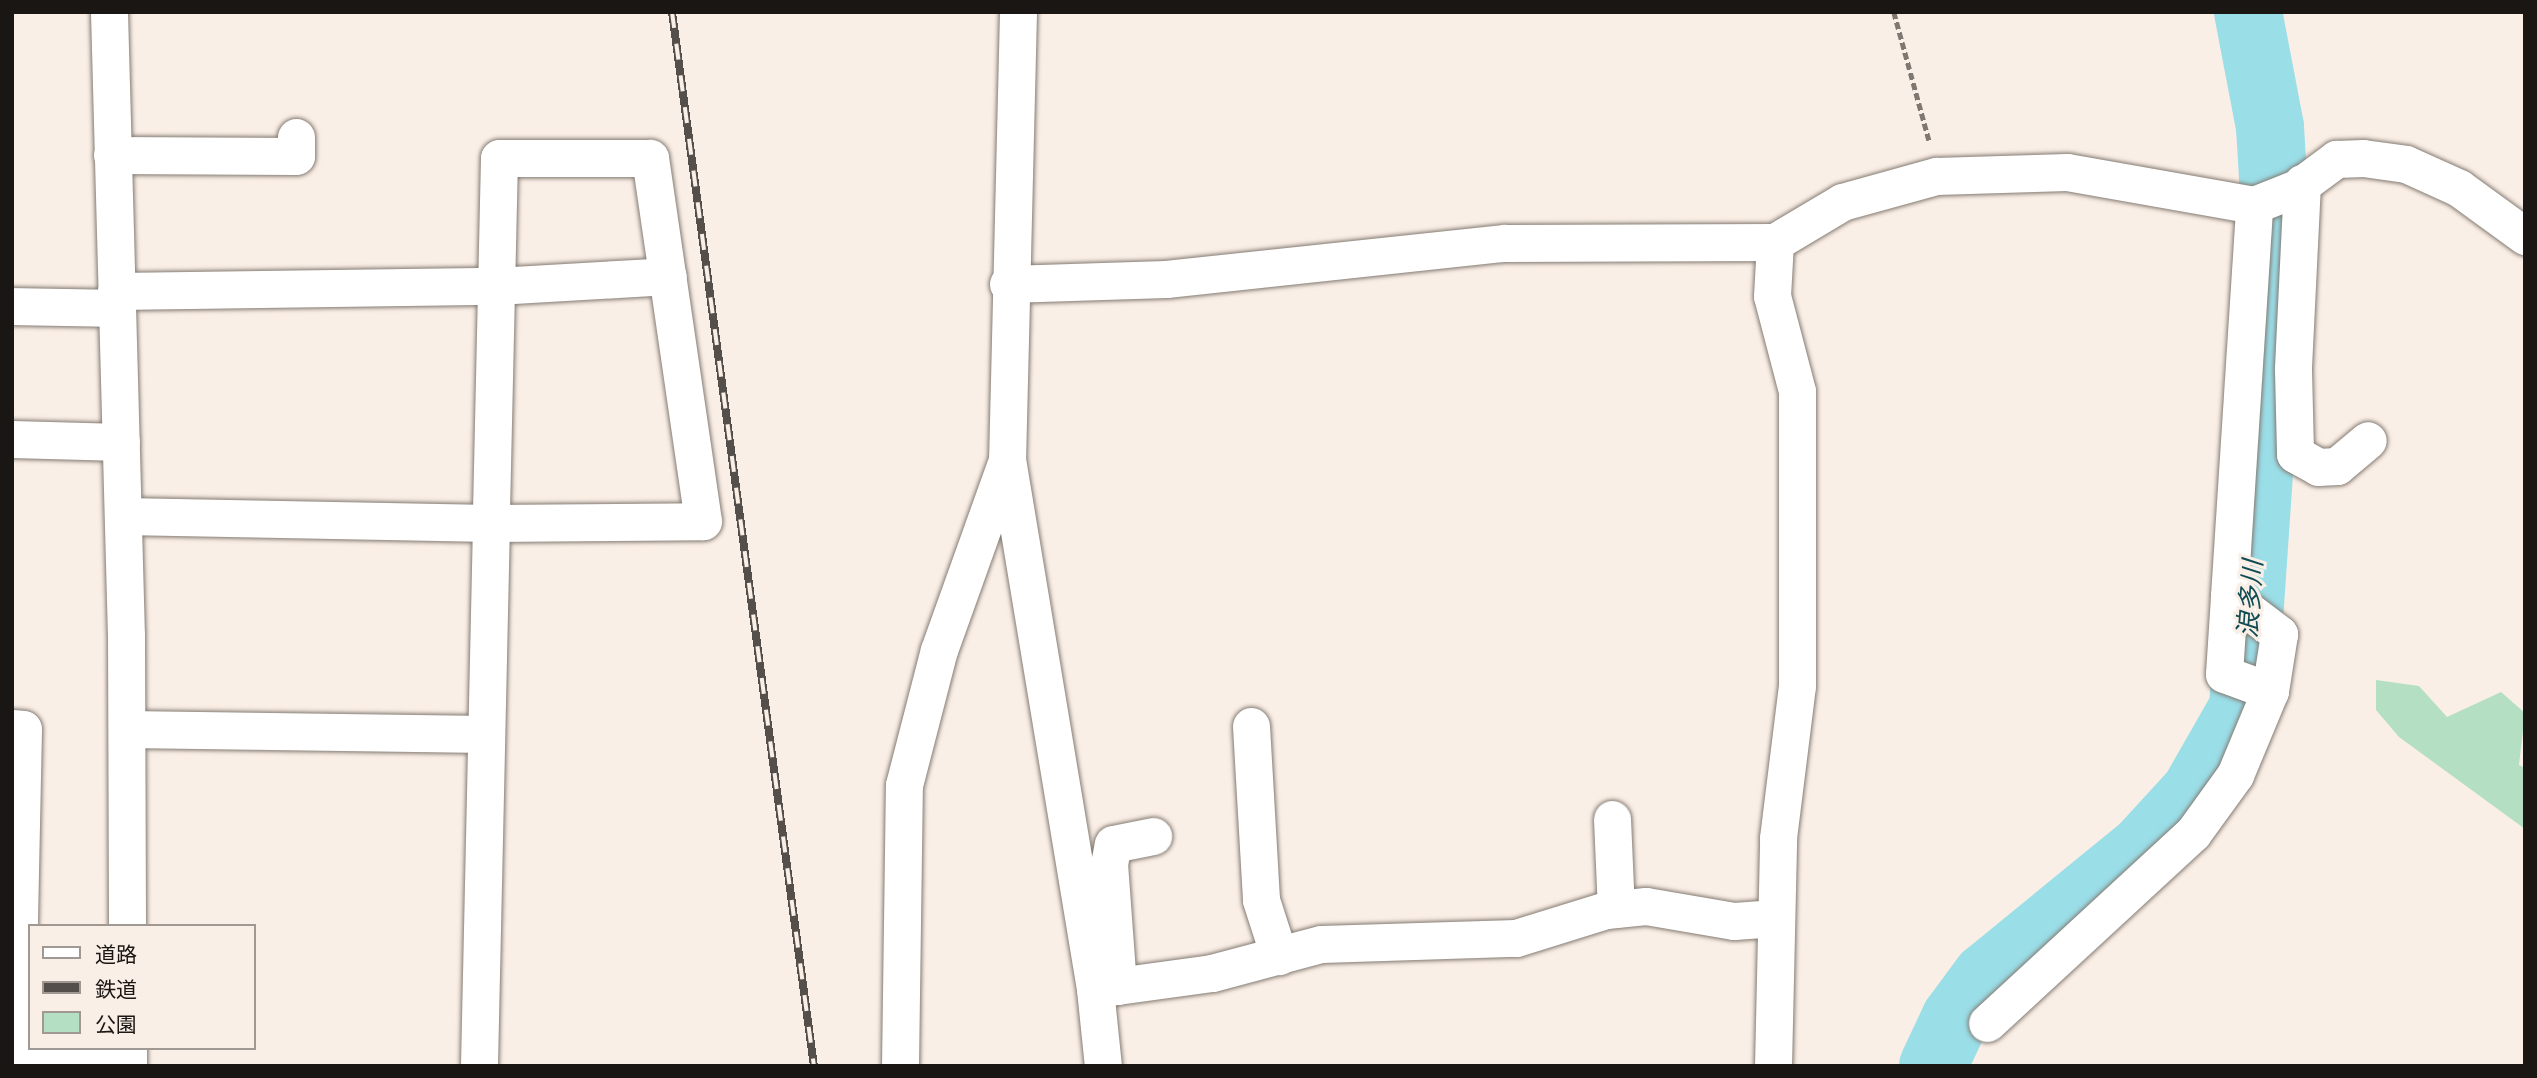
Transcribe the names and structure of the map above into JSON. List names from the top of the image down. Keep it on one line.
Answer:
{"water":["浪多川"],"legend":["道路","鉄道","公園"]}
